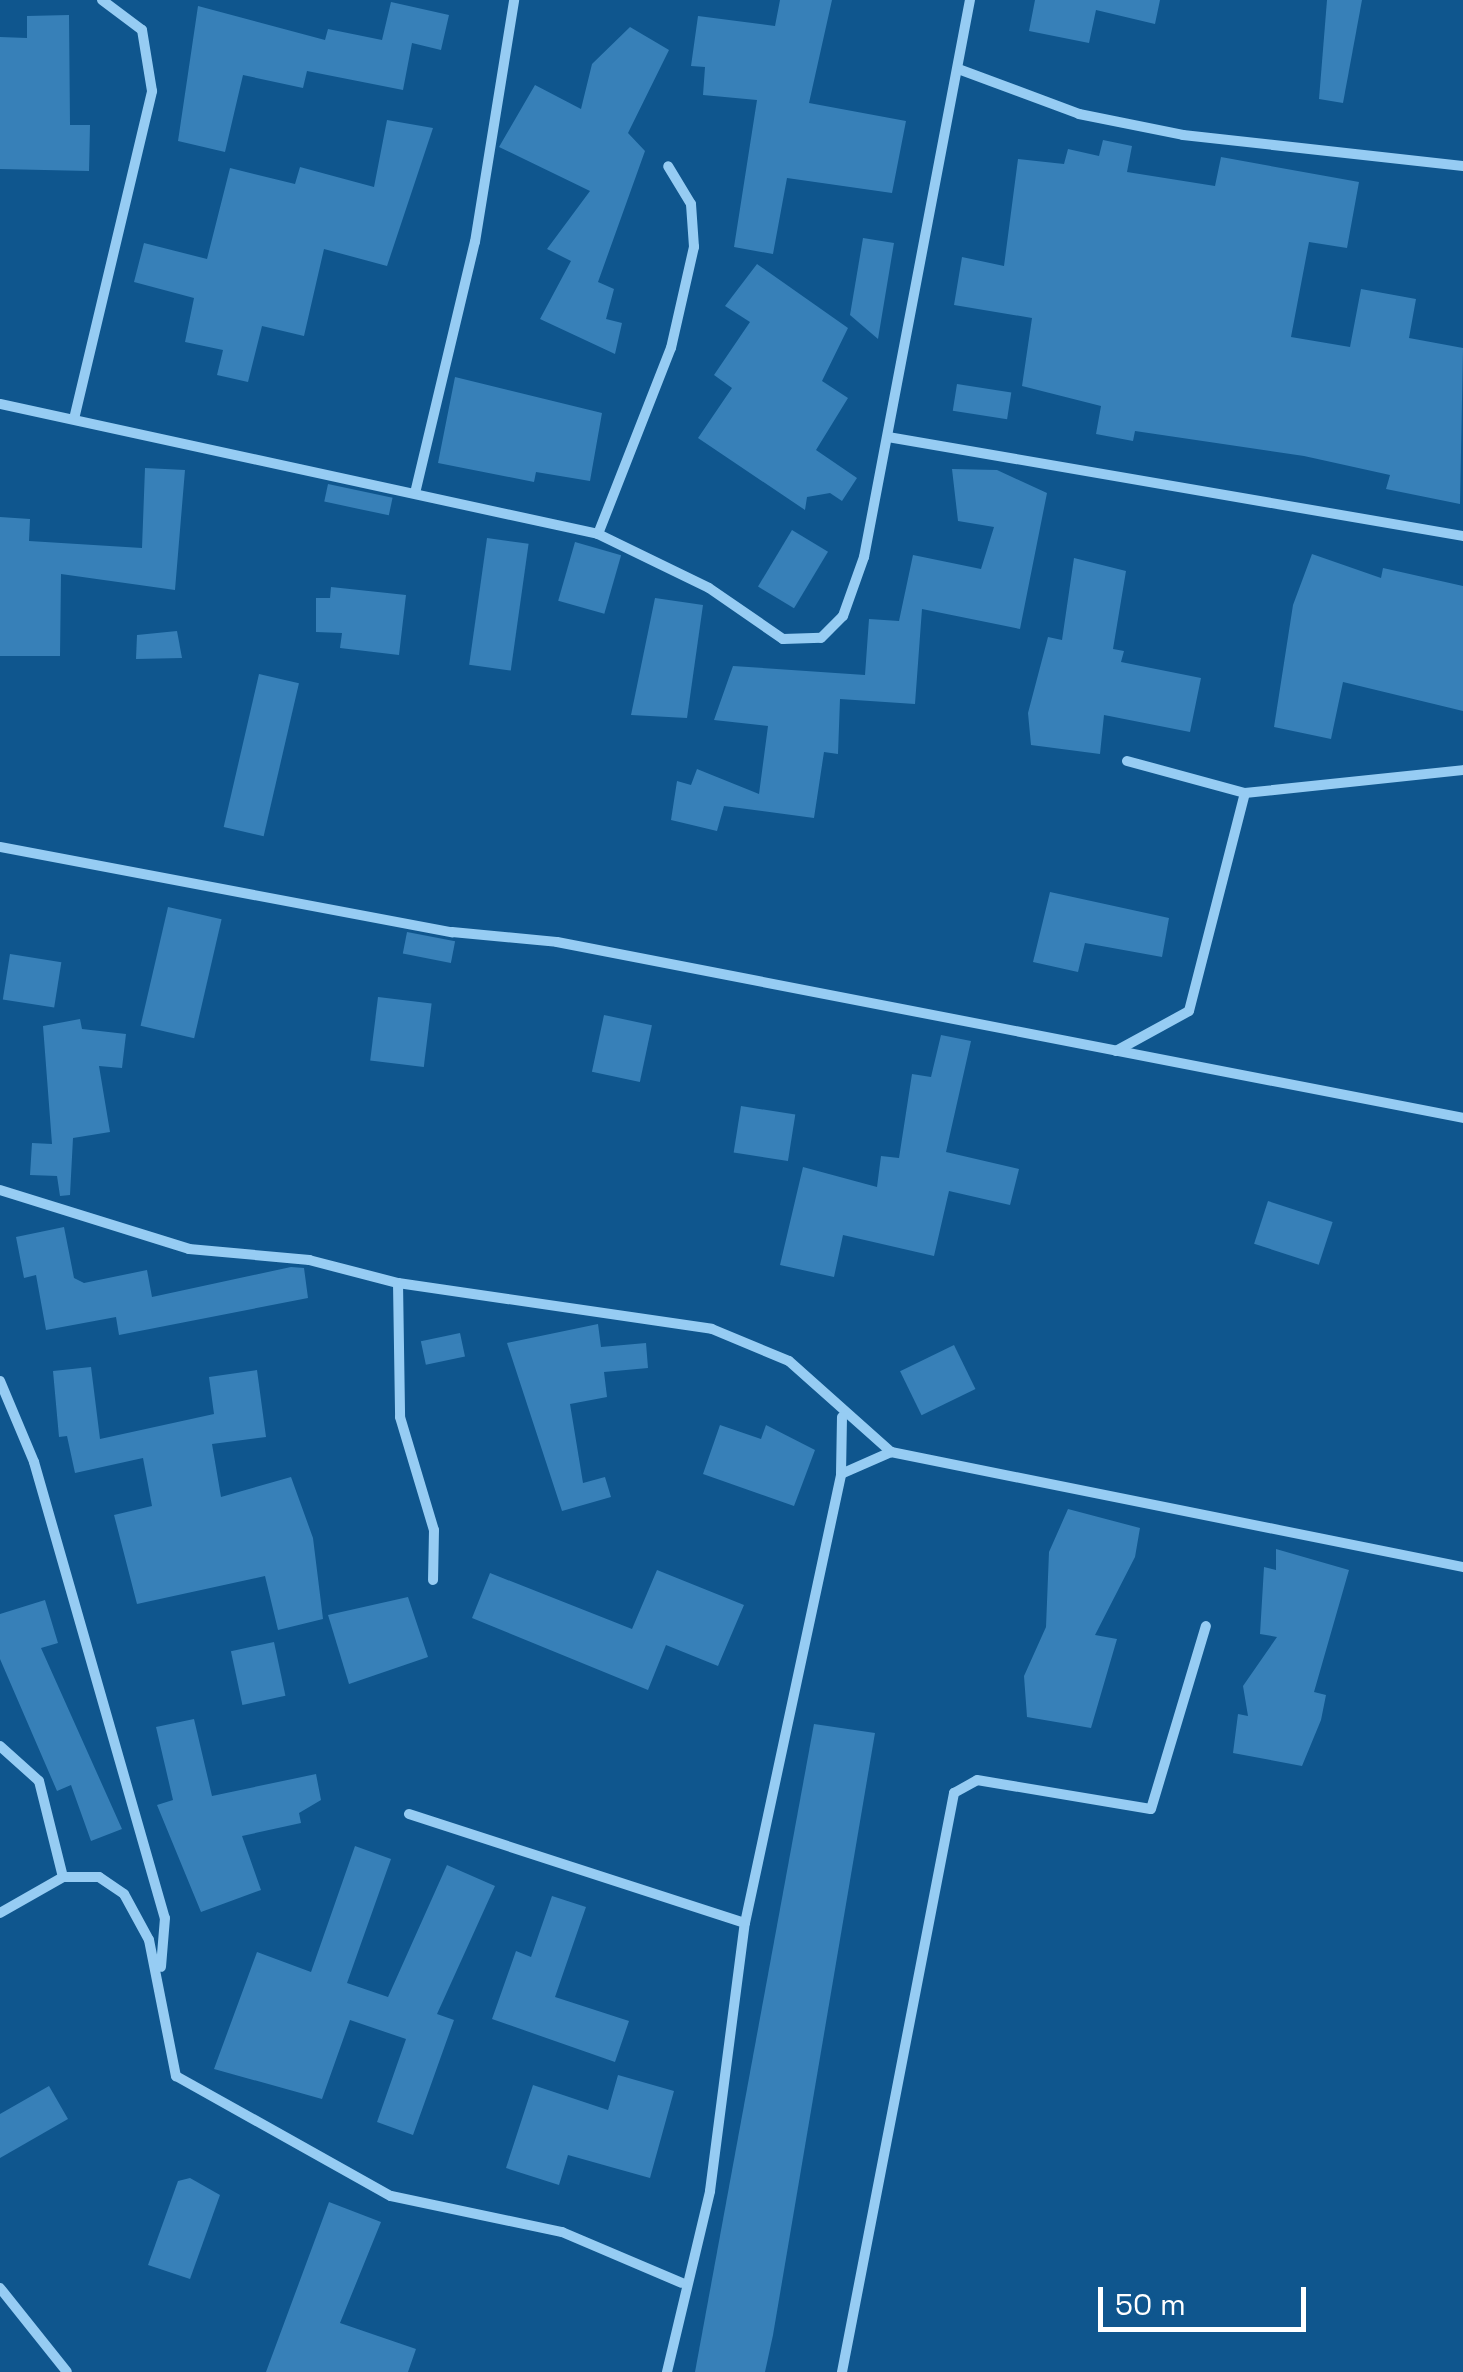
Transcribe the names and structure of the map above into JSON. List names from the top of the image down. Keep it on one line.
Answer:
{"scale_bar":"50 m"}
